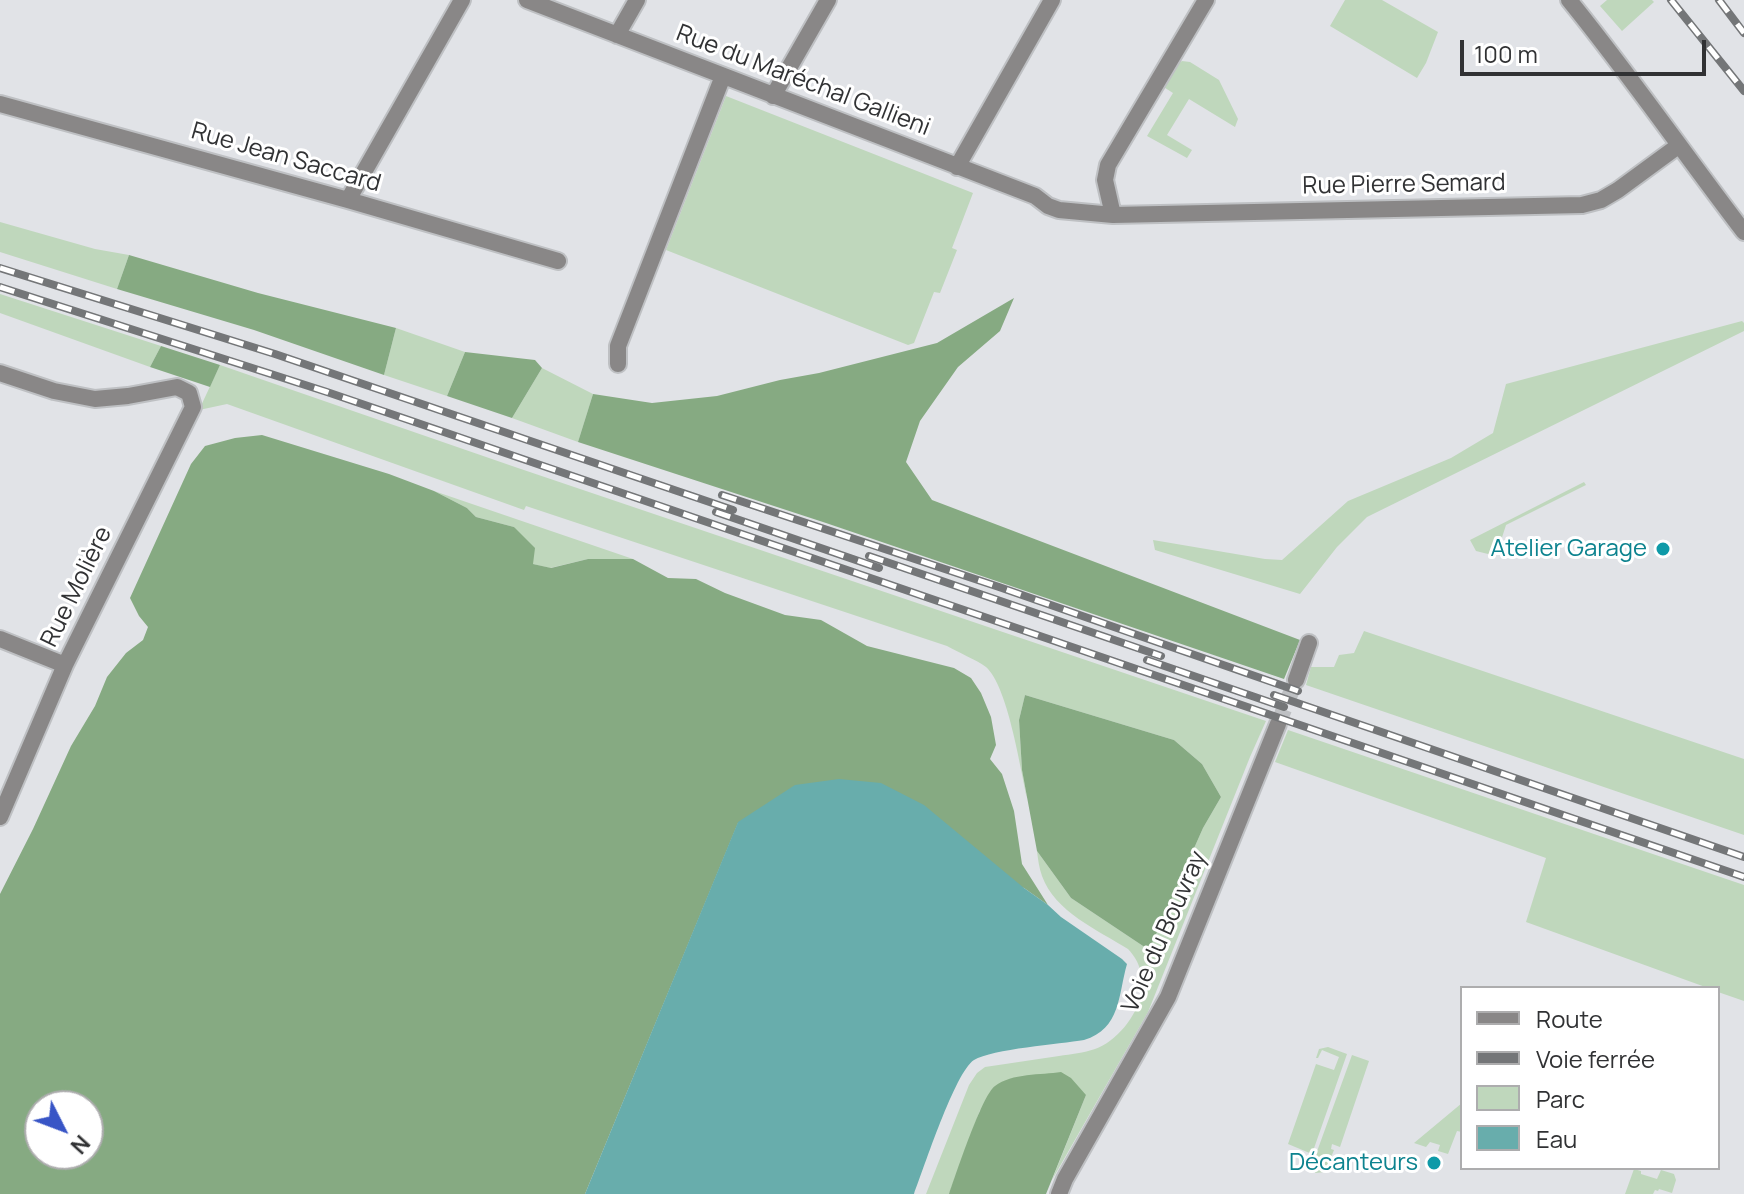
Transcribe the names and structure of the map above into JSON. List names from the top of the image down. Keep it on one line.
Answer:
{"streets":{"street":["Rue du Maréchal Gallieni","Rue Jean Saccard","Rue Pierre Semard","Rue Molière","Voie du Bouvray"]},"crossings":[["Rue du Maréchal Gallieni","Rue Pierre Semard"]],"places":["Atelier Garage","Décanteurs"],"legend":["Route","Voie ferrée","Parc","Eau"],"scale_bar":"100 m","north":"bottom right"}
